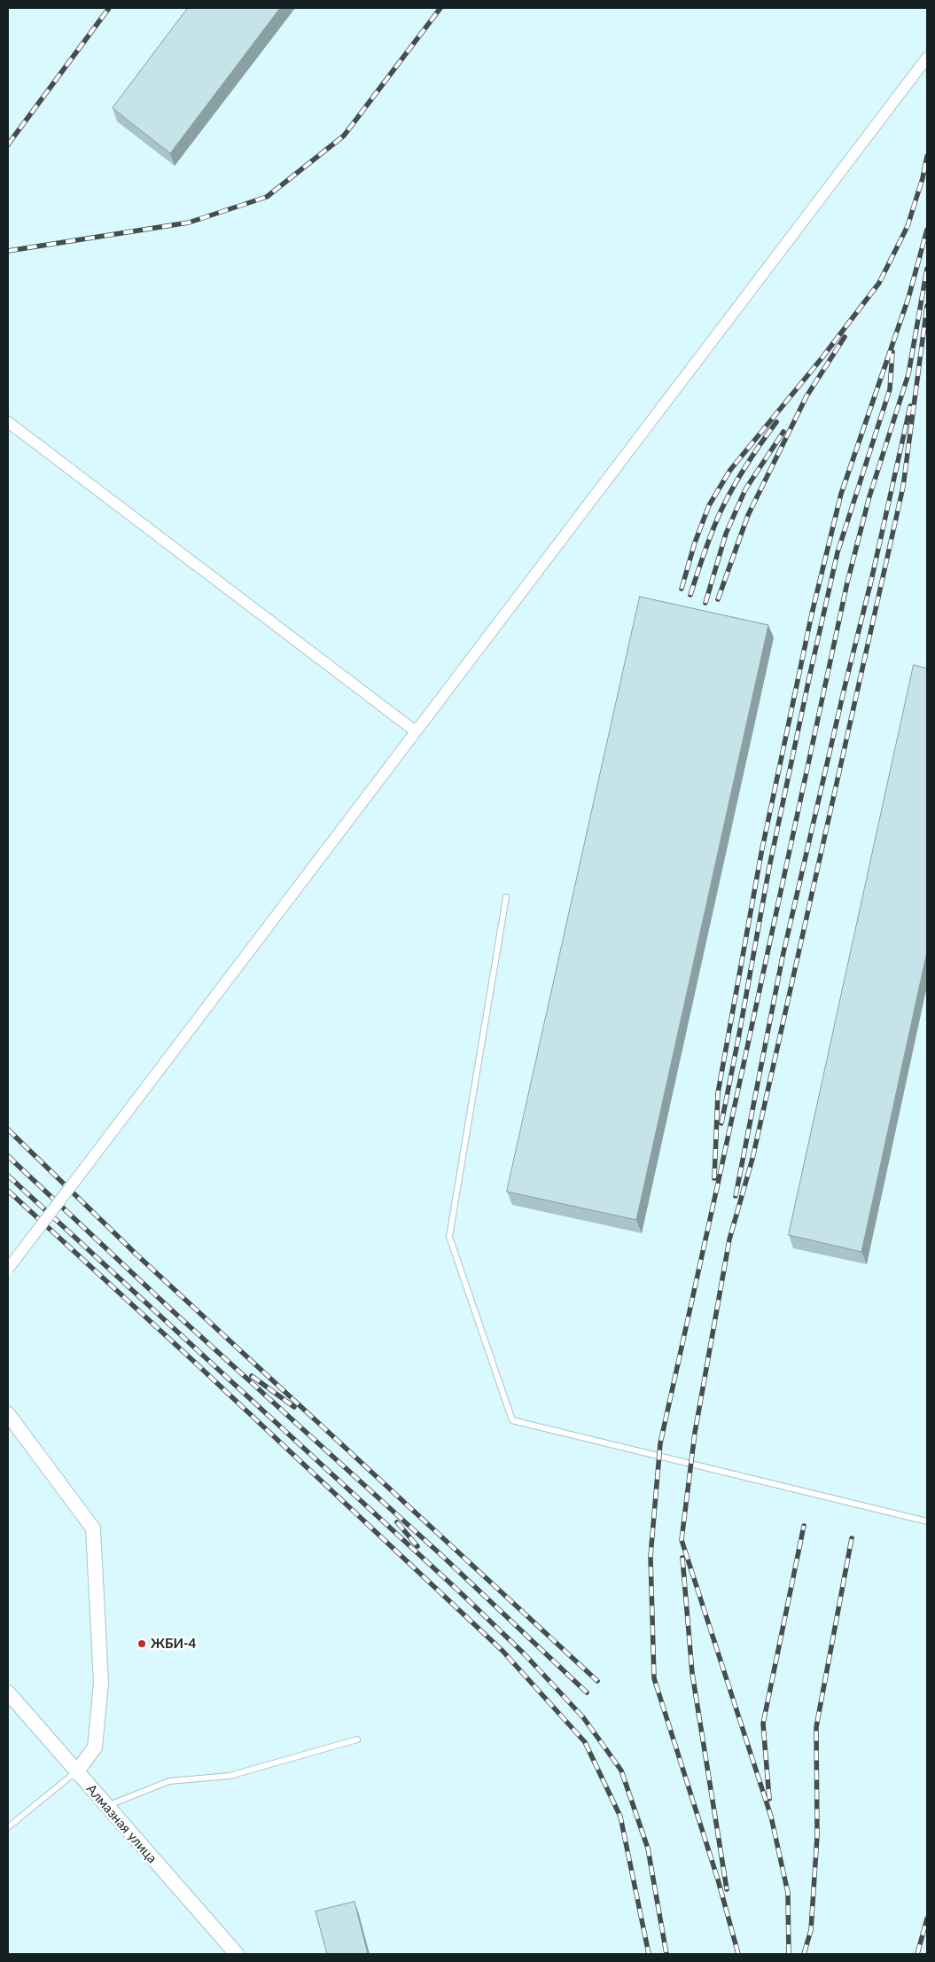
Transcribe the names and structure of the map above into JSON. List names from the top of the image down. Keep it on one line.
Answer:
{"streets":{"street":["Алмазная улица"]},"places":["ЖБИ-4"]}
